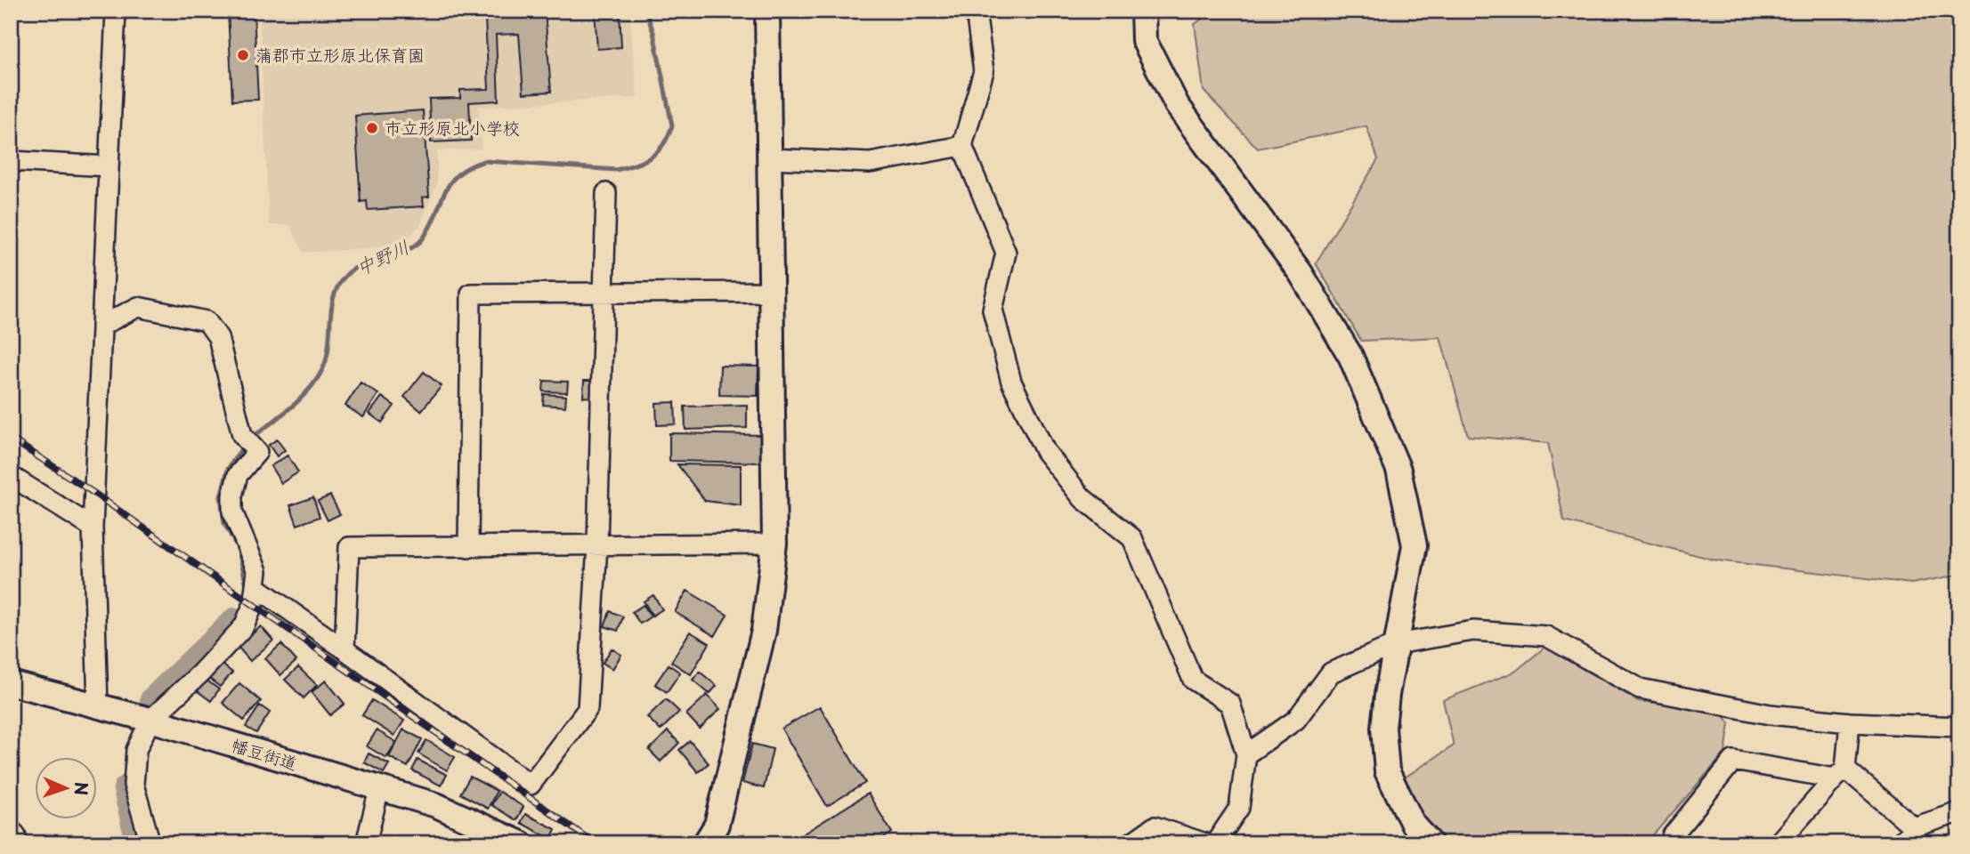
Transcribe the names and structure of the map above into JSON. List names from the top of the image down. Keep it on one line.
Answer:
{"streets":{"street":["幡豆街道"]},"water":["中野川"],"places":["蒲郡市立形原北保育園","市立形原北小学校"],"north":"right"}
